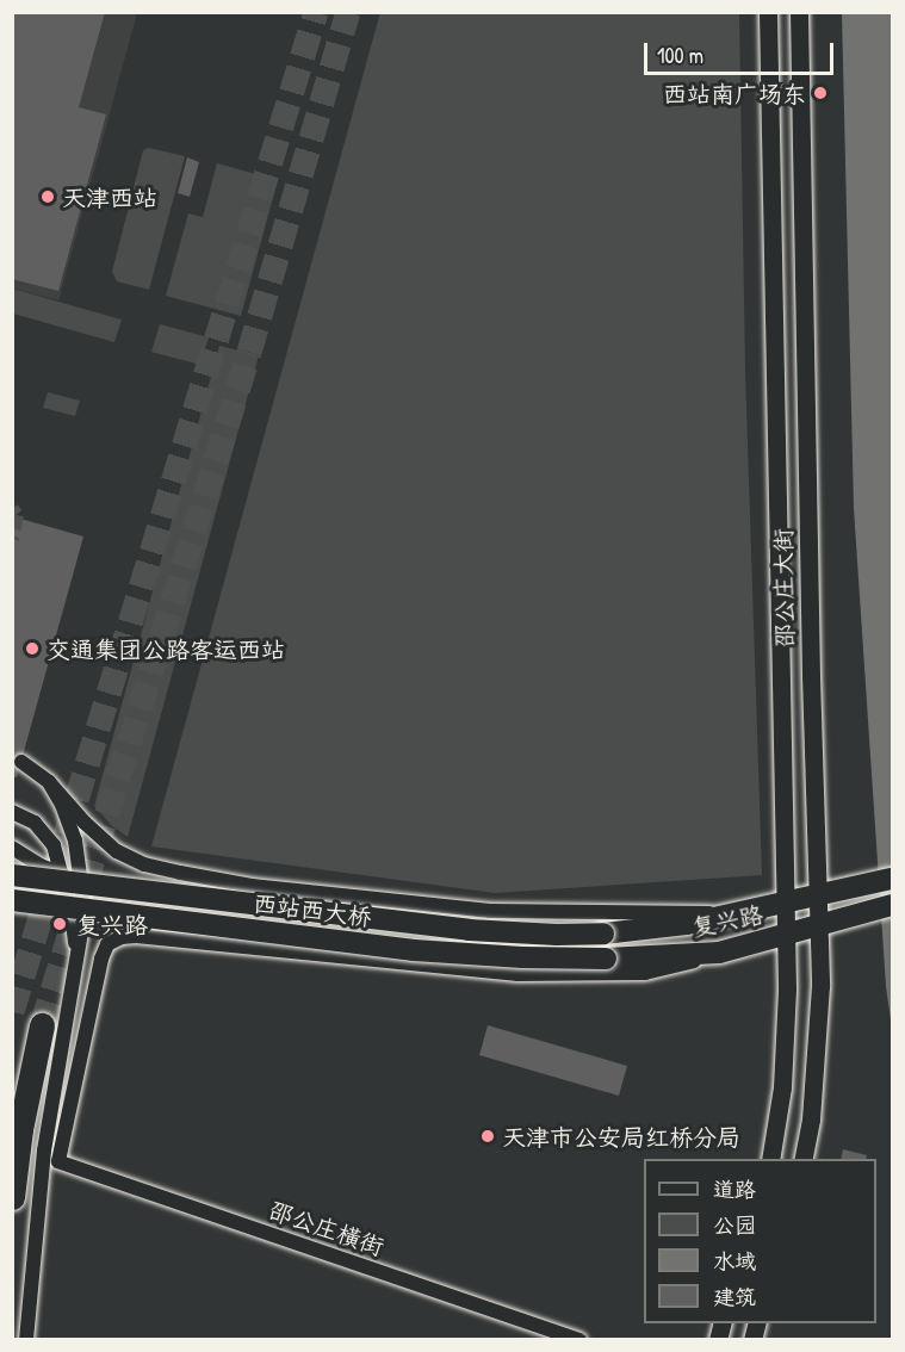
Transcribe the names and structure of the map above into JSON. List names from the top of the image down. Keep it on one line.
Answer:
{"streets":{"main road":["西站西大桥","复兴路"],"street":["邵公庄大街","邵公庄横街"]},"crossings":[["邵公庄大街","复兴路"],["西站西大桥","复兴路"]],"places":["西站南广场东","天津西站","交通集团公路客运西站","复兴路","天津市公安局红桥分局"],"legend":["道路","公园","水域","建筑"],"scale_bar":"100 m"}
